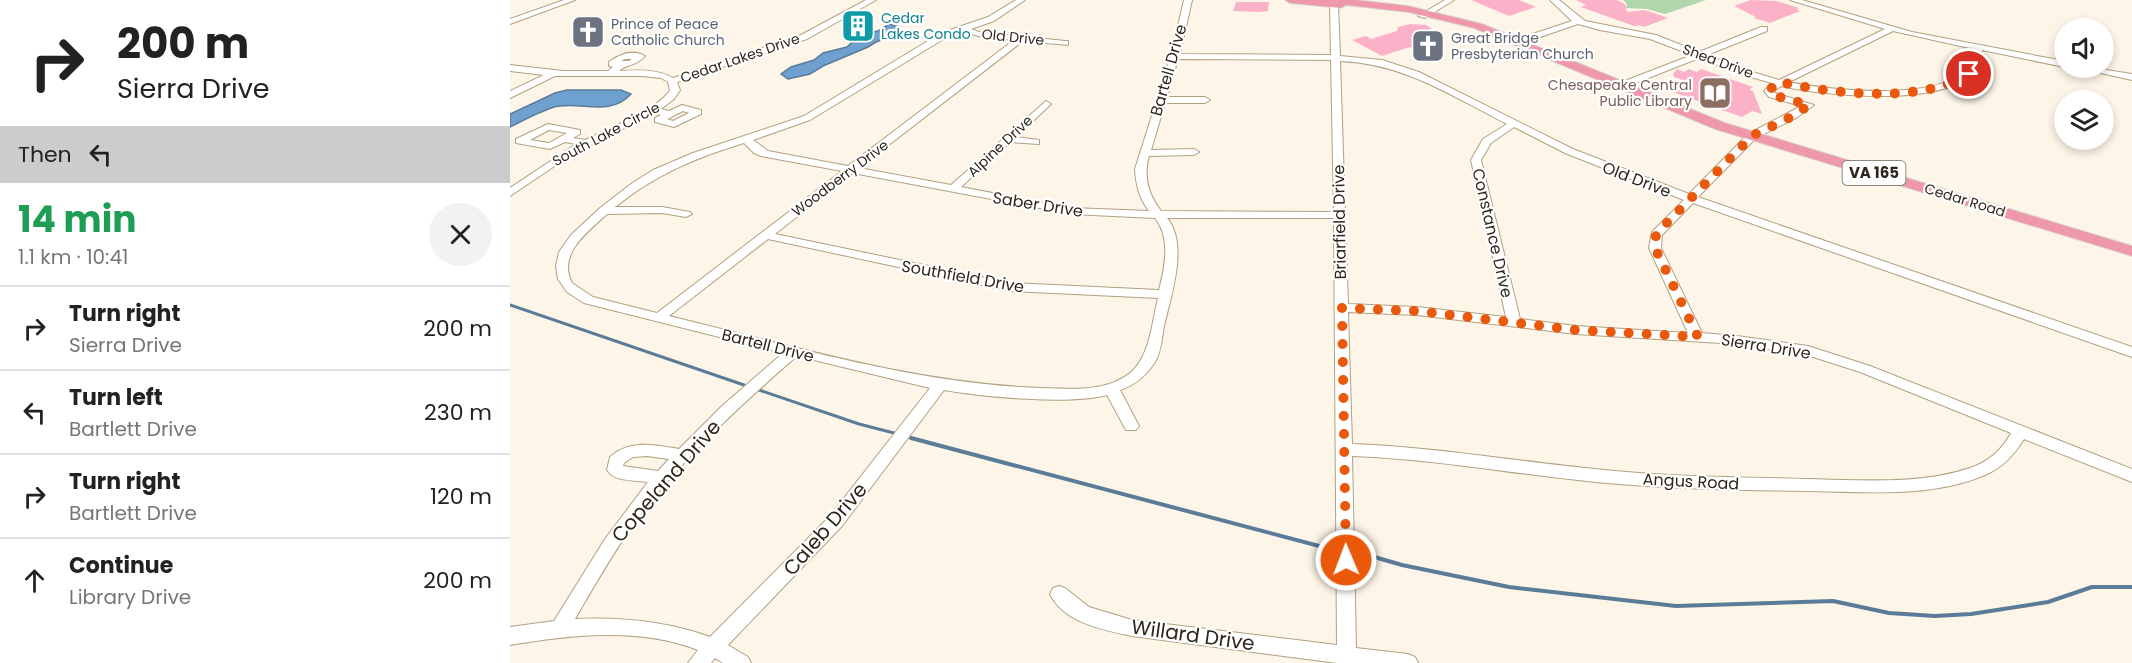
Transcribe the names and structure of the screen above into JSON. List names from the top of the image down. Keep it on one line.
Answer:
{"streets":{"main road":["VA 165","Cedar Road"],"street":["Old Drive","Cedar Lakes Drive","Shea Drive","Bartell Drive","South Lake Circle","Alpine Drive","Woodberry Drive","Saber Drive","Briarfield Drive","Constance Drive","Southfield Drive","Sierra Drive","Copeland Drive","Angus Road","Caleb Drive","Willard Drive"]},"crossings":[["Old Drive","Bartell Drive"],["Old Drive","Woodberry Drive"],["Old Drive","Briarfield Drive"],["Old Drive","Constance Drive"],["Cedar Lakes Drive","South Lake Circle"],["Bartell Drive","Woodberry Drive"],["Bartell Drive","Saber Drive"],["Bartell Drive","Southfield Drive"],["Bartell Drive","Copeland Drive"],["Bartell Drive","Caleb Drive"],["Alpine Drive","Saber Drive"],["Woodberry Drive","Saber Drive"],["Woodberry Drive","Southfield Drive"],["Cedar Road","Briarfield Drive"],["Saber Drive","Briarfield Drive"],["Briarfield Drive","Sierra Drive"],["Briarfield Drive","Angus Road"],["Briarfield Drive","Willard Drive"],["Constance Drive","Sierra Drive"],["Sierra Drive","Angus Road"]],"places":{"building":["Cedar Lakes Condo"],"church":["Prince of Peace Catholic Church","Great Bridge Presbyterian Church"],"library":["Chesapeake Central Public Library"]},"page":{"turn":["200 m","Sierra Drive"],"then":"Then","heading":["14 min","1.1 km · 10:41"],"list":[{"name":"Turn right","note":"Sierra Drive","value":"200 m"},{"name":"Turn left","note":"Bartlett Drive","value":"230 m"},{"name":"Turn right","note":"Bartlett Drive","value":"120 m"},{"name":"Continue","note":"Library Drive","value":"200 m"}]}}
